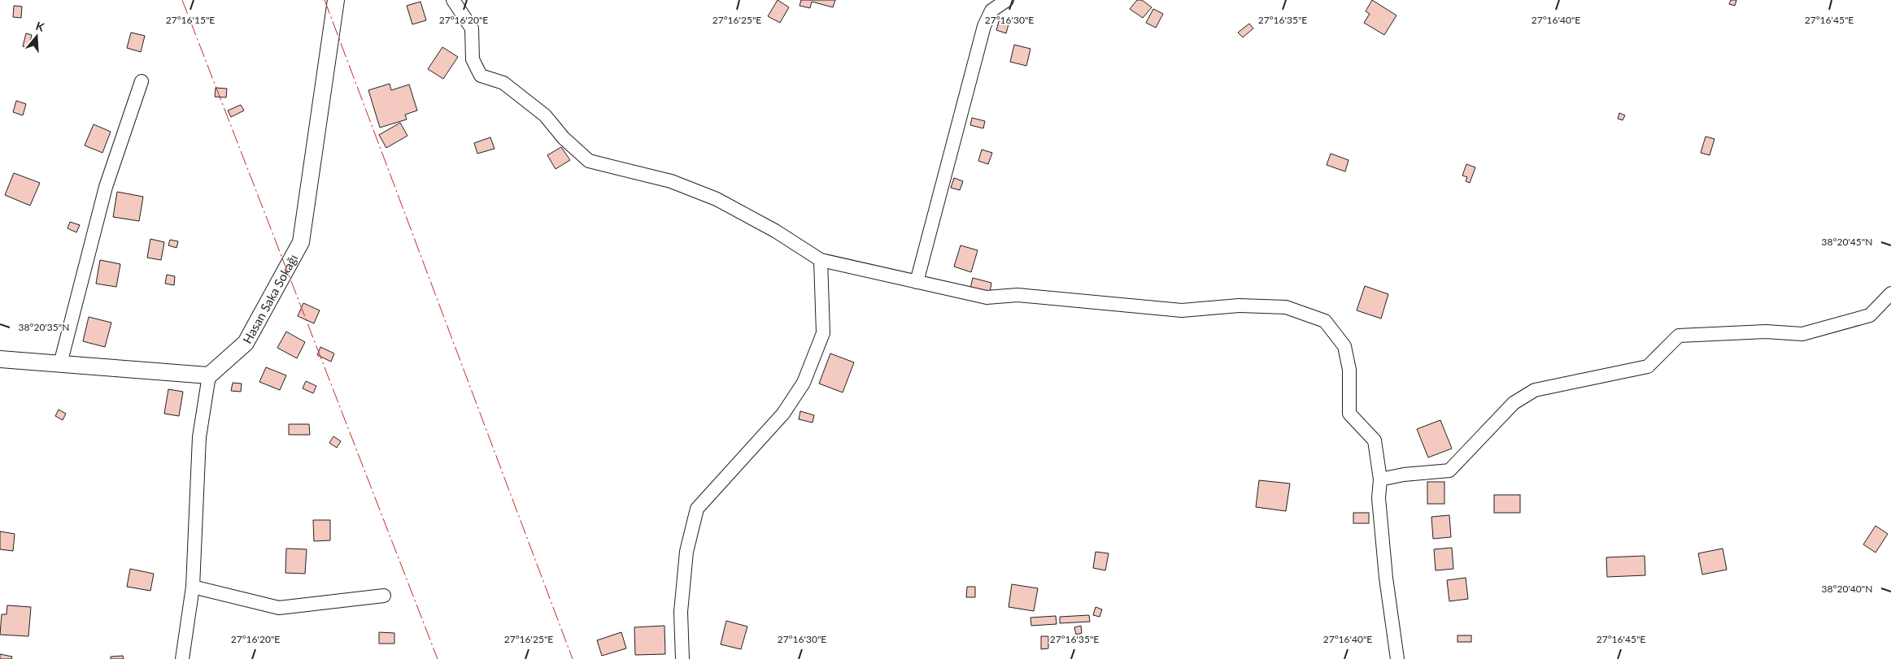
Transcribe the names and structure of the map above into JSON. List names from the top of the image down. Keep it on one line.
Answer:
{"streets":{"street":["Hasan Saka Sokağı"]},"north":"top","coordinates":["27°16'15\"E","27°16'20\"E","27°16'25\"E","27°16'30\"E","27°16'35\"E","27°16'40\"E","27°16'45\"E","38°20'45\"N","38°20'35\"N","38°20'40\"N"]}
